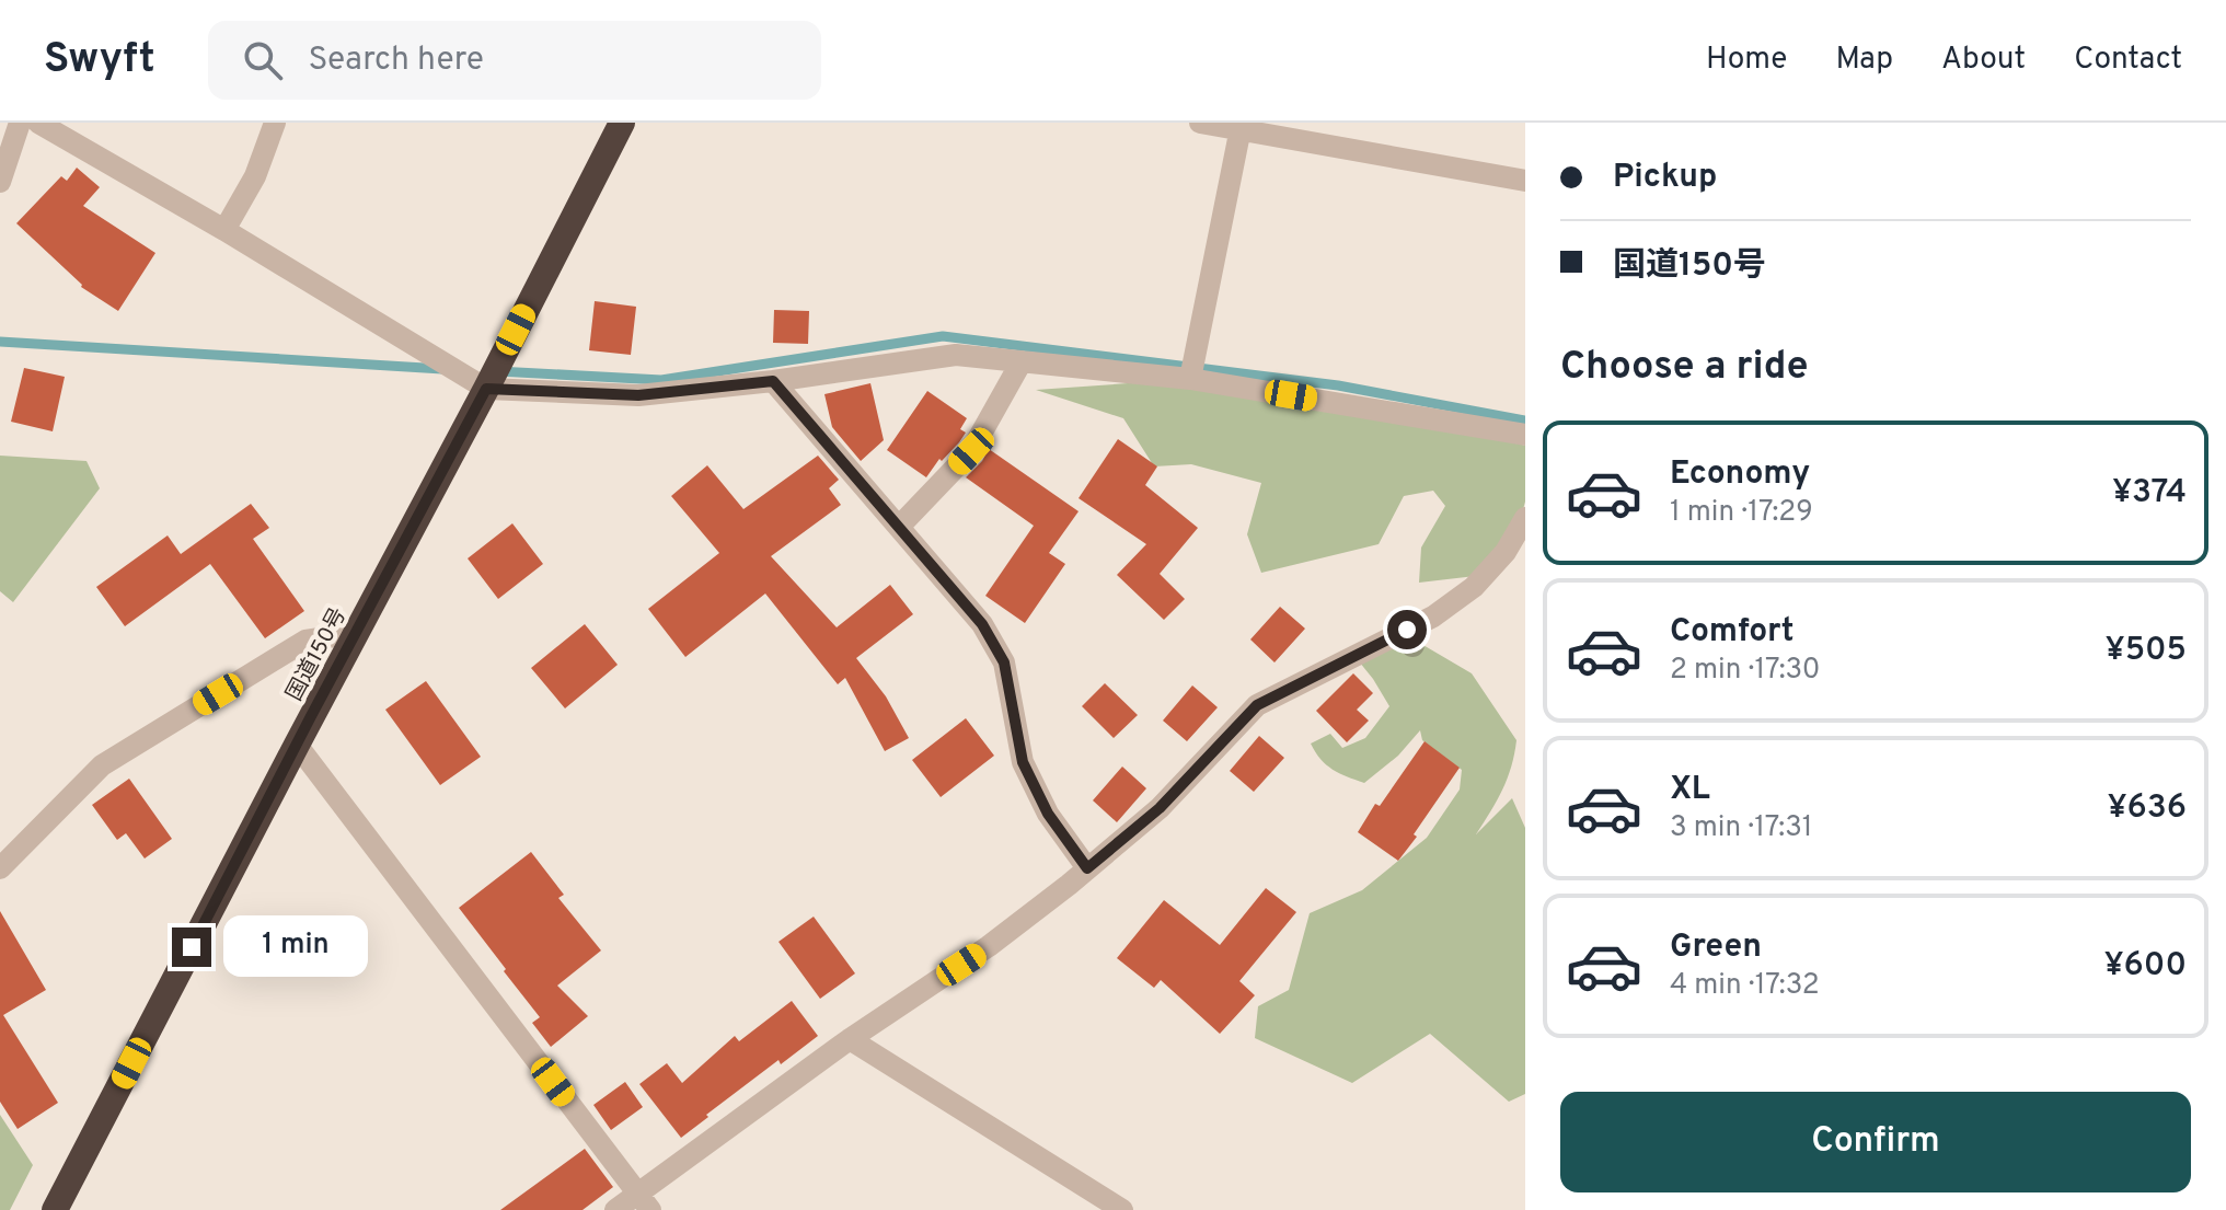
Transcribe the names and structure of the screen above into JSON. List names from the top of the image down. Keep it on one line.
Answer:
{"streets":{"highway":["国道150号"]},"page":{"header":"Swyft","search":"Search here","nav":["Home","Map","About","Contact"],"banner":["Pickup","国道150号"],"heading":"Choose a ride","list":[{"name":"Economy","note":"1 min · 17:29","value":"¥374"},{"name":"Comfort","note":"2 min · 17:30","value":"¥505"},{"name":"XL","note":"3 min · 17:31","value":"¥636"},{"name":"Green","note":"4 min · 17:32","value":"¥600"}],"bubble":"1 min","buttons":"Confirm"}}
